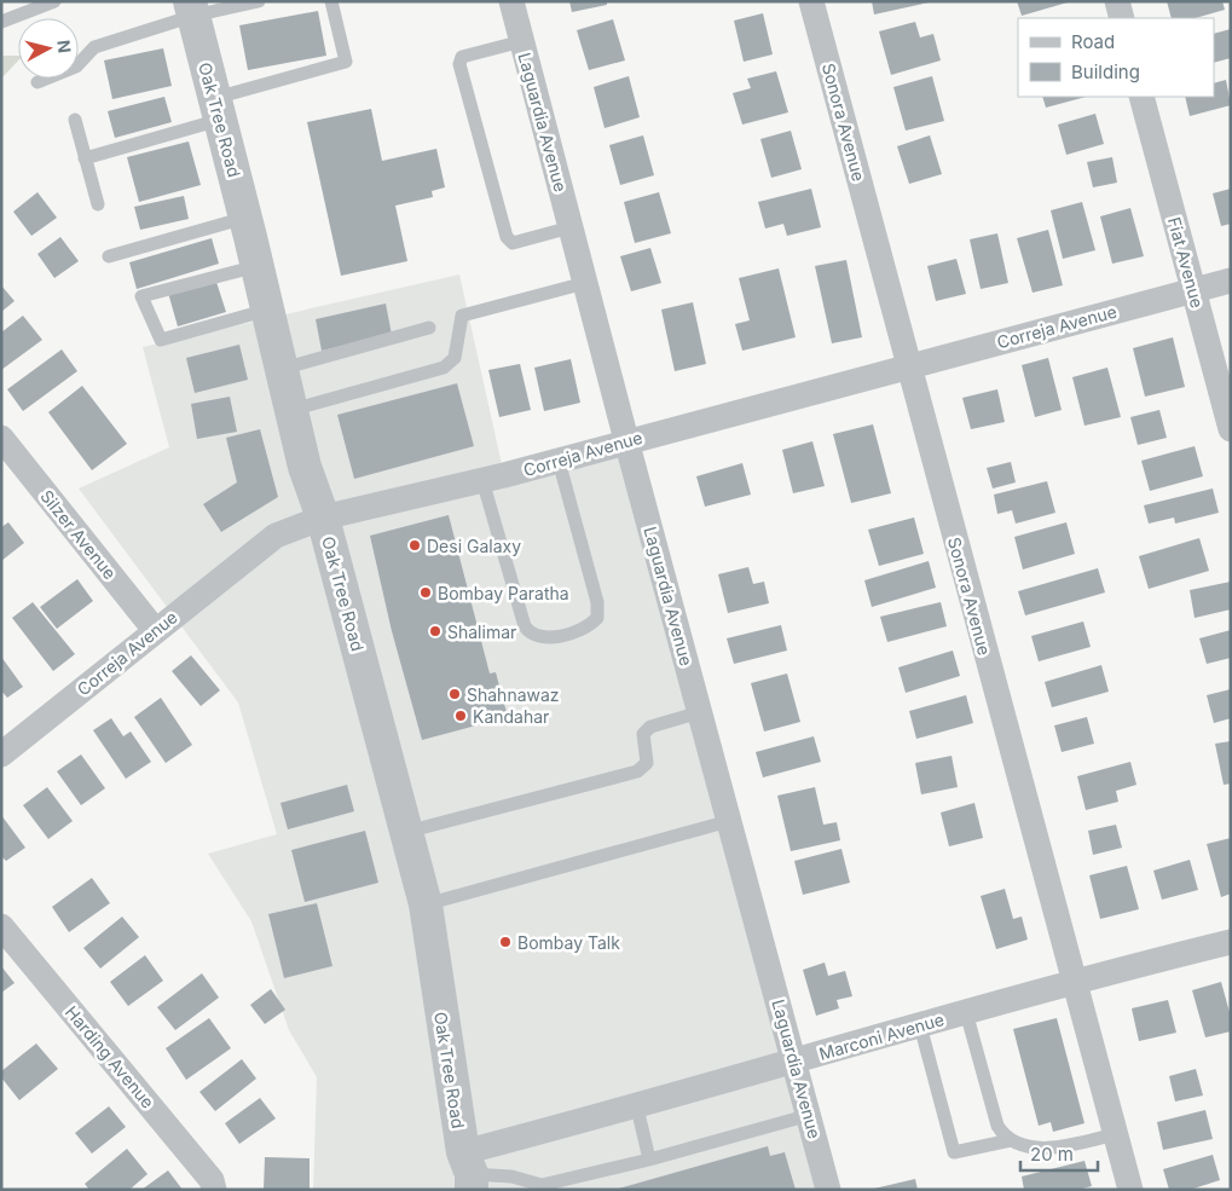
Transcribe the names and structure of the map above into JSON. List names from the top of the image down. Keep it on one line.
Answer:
{"streets":{"street":["Oak Tree Road","Laguardia Avenue","Sonora Avenue","Fiat Avenue","Correja Avenue","Silzer Avenue","Marconi Avenue","Harding Avenue"]},"crossings":[["Oak Tree Road","Correja Avenue"],["Oak Tree Road","Marconi Avenue"],["Laguardia Avenue","Correja Avenue"],["Laguardia Avenue","Marconi Avenue"],["Sonora Avenue","Correja Avenue"],["Sonora Avenue","Marconi Avenue"],["Fiat Avenue","Correja Avenue"],["Correja Avenue","Silzer Avenue"]],"places":["Desi Galaxy","Bombay Paratha","Shalimar","Shahnawaz","Kandahar","Bombay Talk"],"legend":["Road","Building"],"scale_bar":"20 m","north":"right"}
